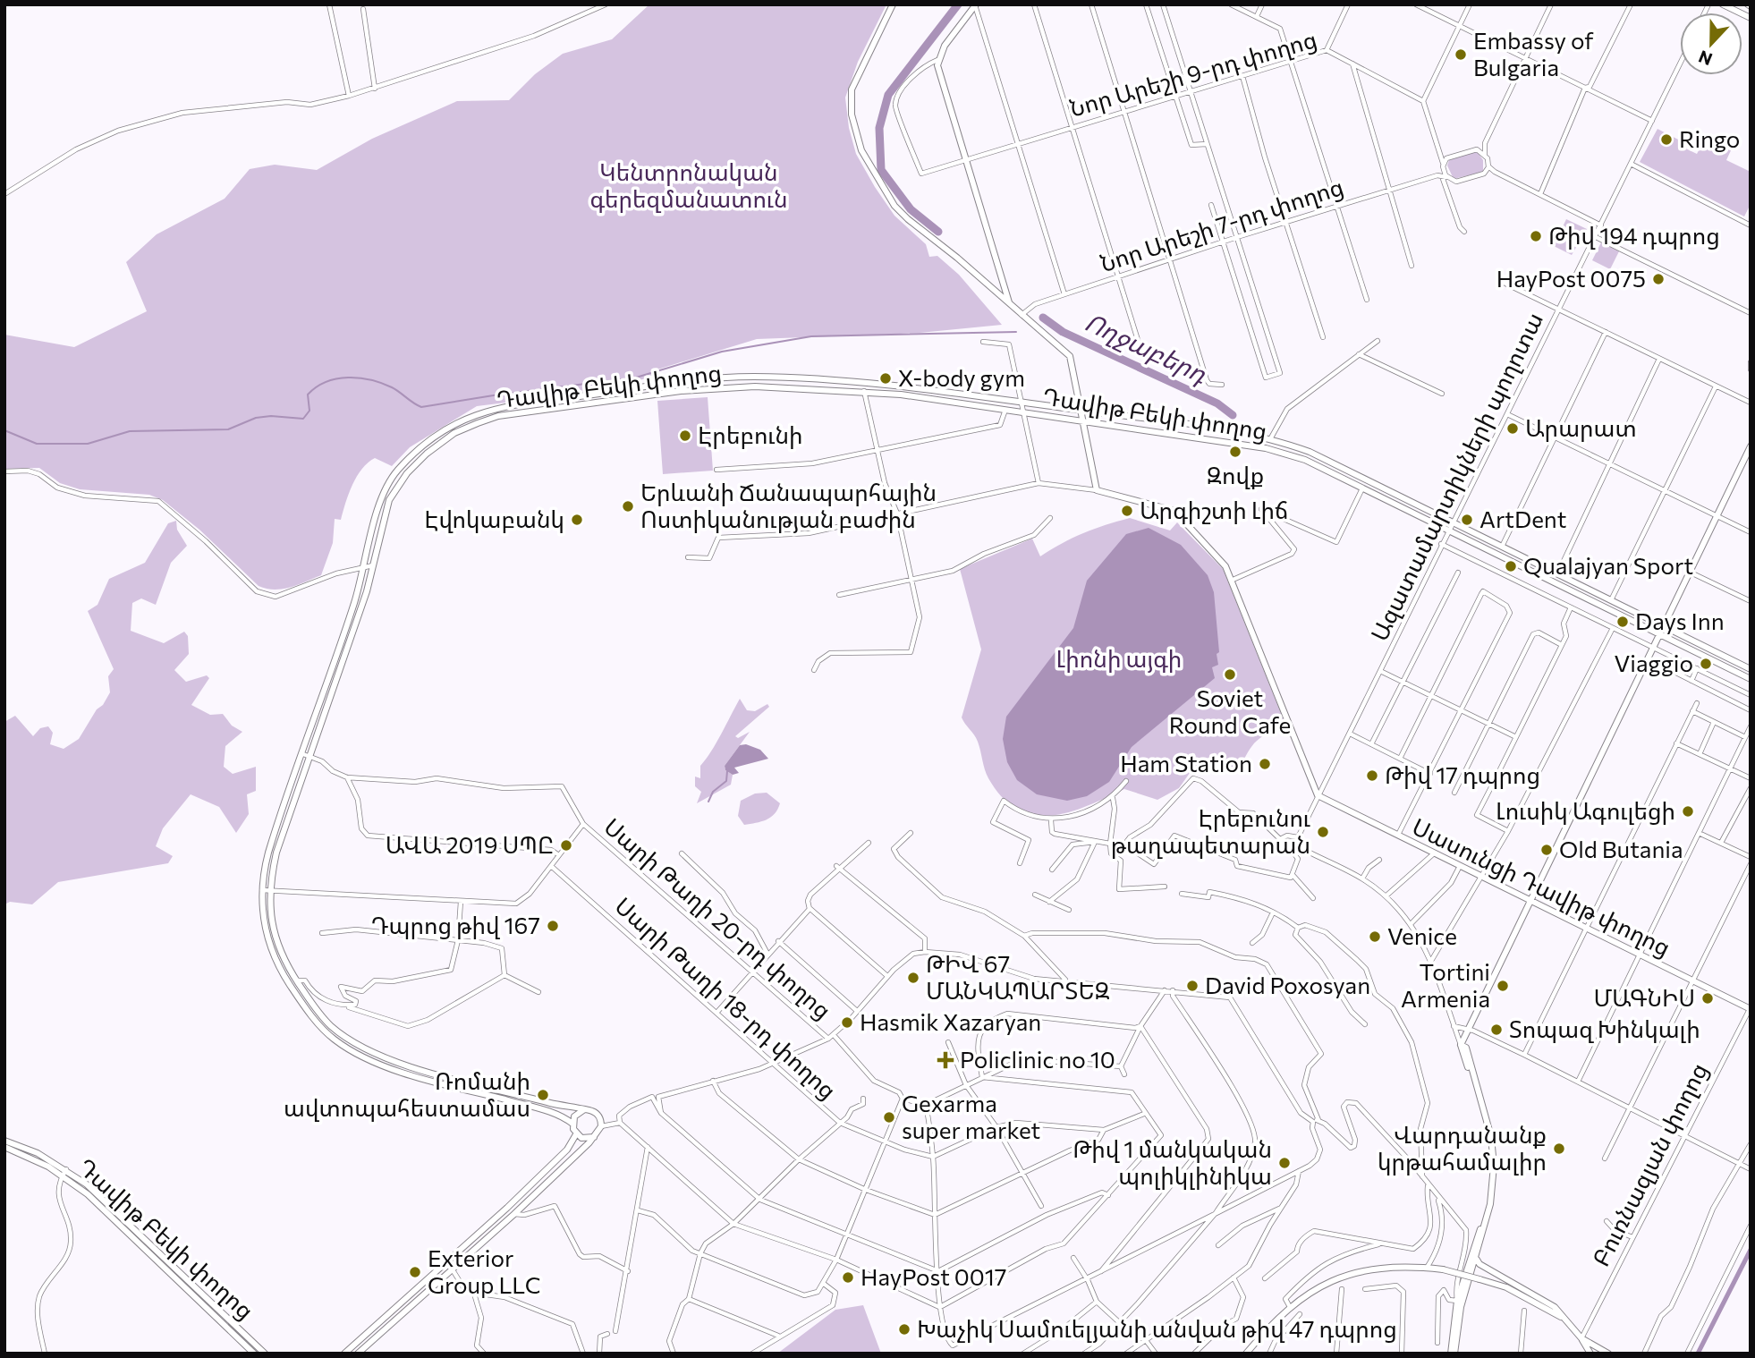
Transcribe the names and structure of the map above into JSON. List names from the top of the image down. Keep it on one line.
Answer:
{"streets":{"main road":["Դավիթ Բեկի փողոց","Սասունցի Դավիթ փողոց"],"street":["Նոր Արեշի 9-րդ փողոց","Նոր Արեշի 7-րդ փողոց","Ազատամարտիկների պողոտա","Սարի Թաղի 20-րդ փողոց","Սարի Թաղի 18-րդ փողոց","Բուռնազյան փողոց"]},"crossings":[["Դավիթ Բեկի փողոց","Ազատամարտիկների պողոտա"],["Ազատամարտիկների պողոտա","Սասունցի Դավիթ փողոց"],["Սասունցի Դավիթ փողոց","Բուռնազյան փողոց"]],"water":["Ողջաբերդ"],"parks":["Կենտրոնական գերեզմանատուն","Լիոնի այգի"],"places":{"other":["Embassy of Bulgaria","Ringo","Թիվ 194 դպրոց","HayPost 0075","X-body gym","Արարատ","Էրեբունի","Զովք","Երևանի Ճանապարհային Ոստիկանության բաժին","Արգիշտի Լիճ","Էվոկաբանկ","ArtDent","Qualajyan Sport","Days Inn","Viaggio","Soviet Round Cafe","Ham Station","Թիվ 17 դպրոց","Լուսիկ Ագուլեցի","Էրեբունու թաղապետարան","ԱՎԱ 2019 ՍՊԸ","Old Butania","Դպրոց թիվ 167","Venice","ԹԻՎ 67 ՄԱՆԿԱՊԱՐՏԵԶ","David Poxosyan","Tortini Armenia","ՄԱԳՆԻՍ","Hasmik Xazaryan","Տոպազ Խինկալի","Ռոմանի ավտոպահեստամաս","Gexarma super market","Վարդանանք կրթահամալիր","Թիվ 1 մանկական պոլիկլինիկա","Exterior Group LLC","HayPost 0017","Խաչիկ Սամուելյանի անվան թիվ 47 դպրոց"],"health":["Policlinic no 10"]},"north":"bottom"}
